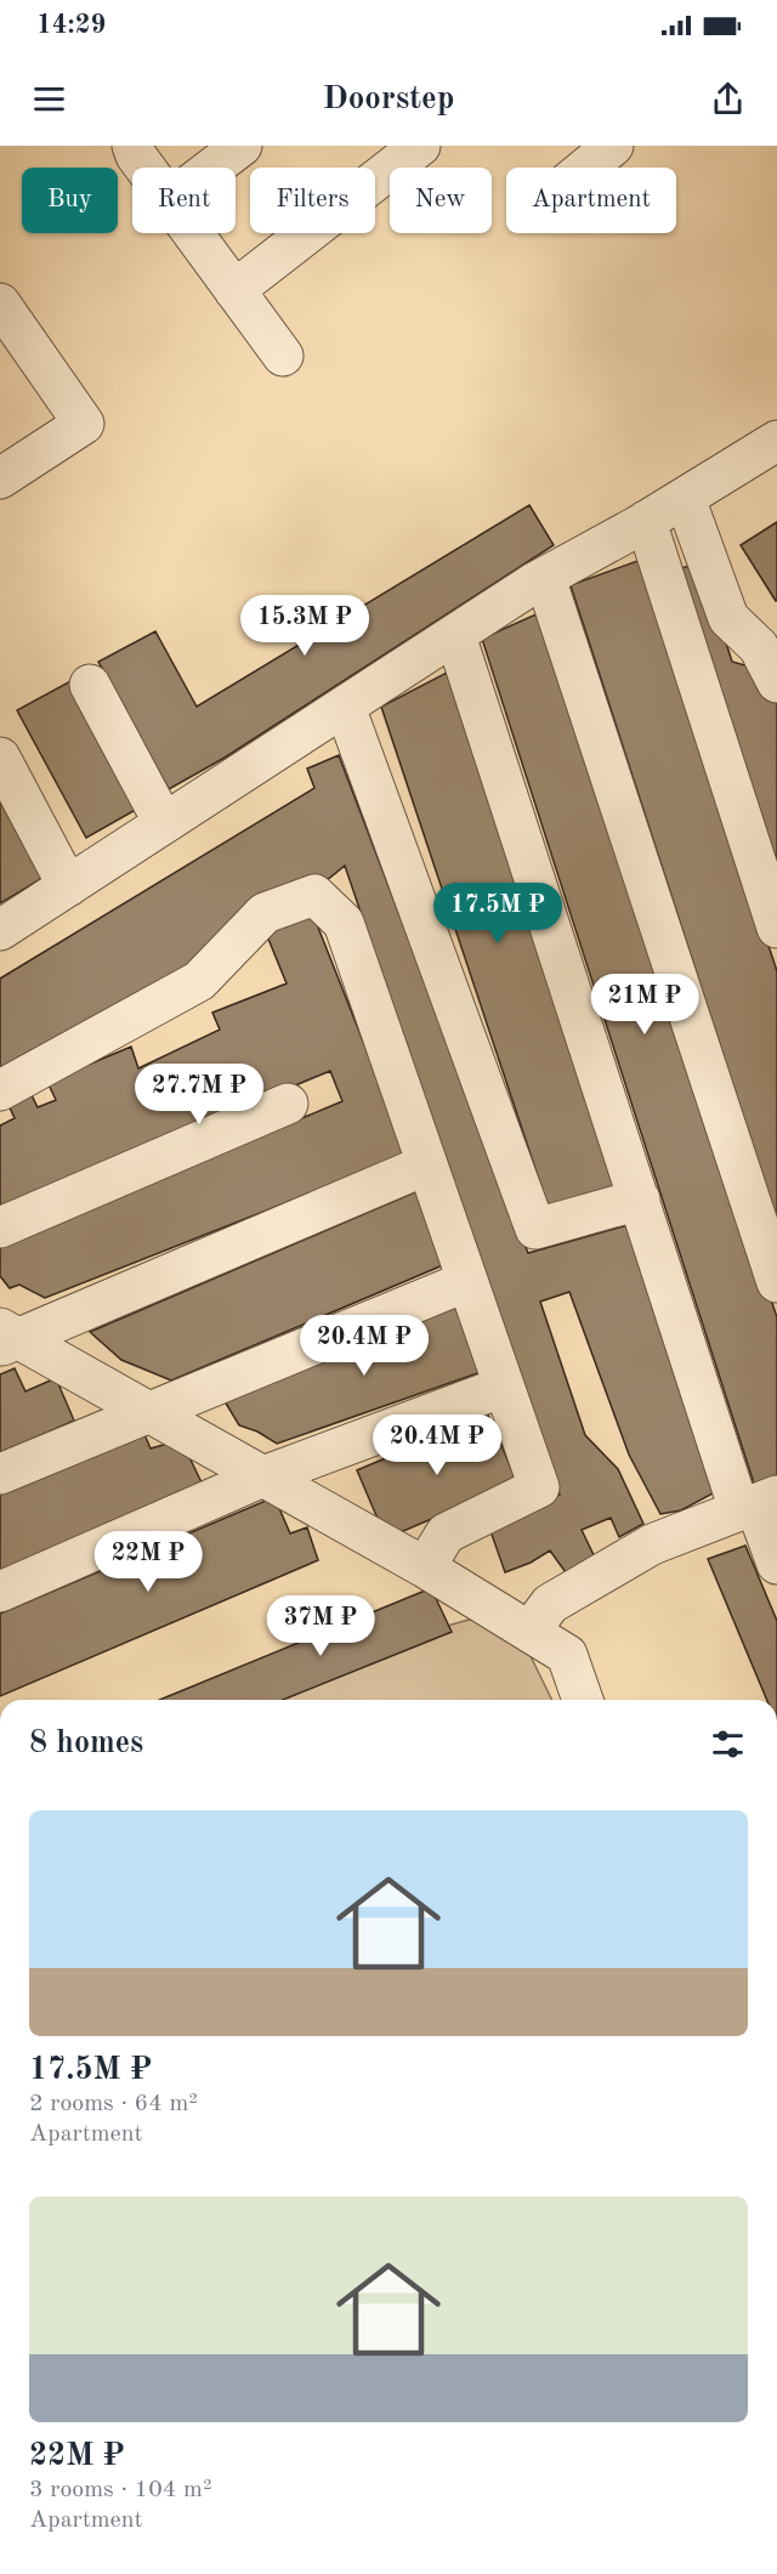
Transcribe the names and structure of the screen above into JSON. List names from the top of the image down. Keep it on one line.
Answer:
{"page":{"status":"14:29","header":"Doorstep","chip":["Buy","Rent","Filters","New","Apartment"],"price":["15.3M ₽","17.5M ₽","21M ₽","27.7M ₽","20.4M ₽","20.4M ₽","22M ₽","37M ₽"],"heading":"8 homes","list":[{"name":"17.5M ₽","note":"2 rooms · 64 m² · Apartment"},{"name":"22M ₽","note":"3 rooms · 104 m² · Apartment"}]}}
